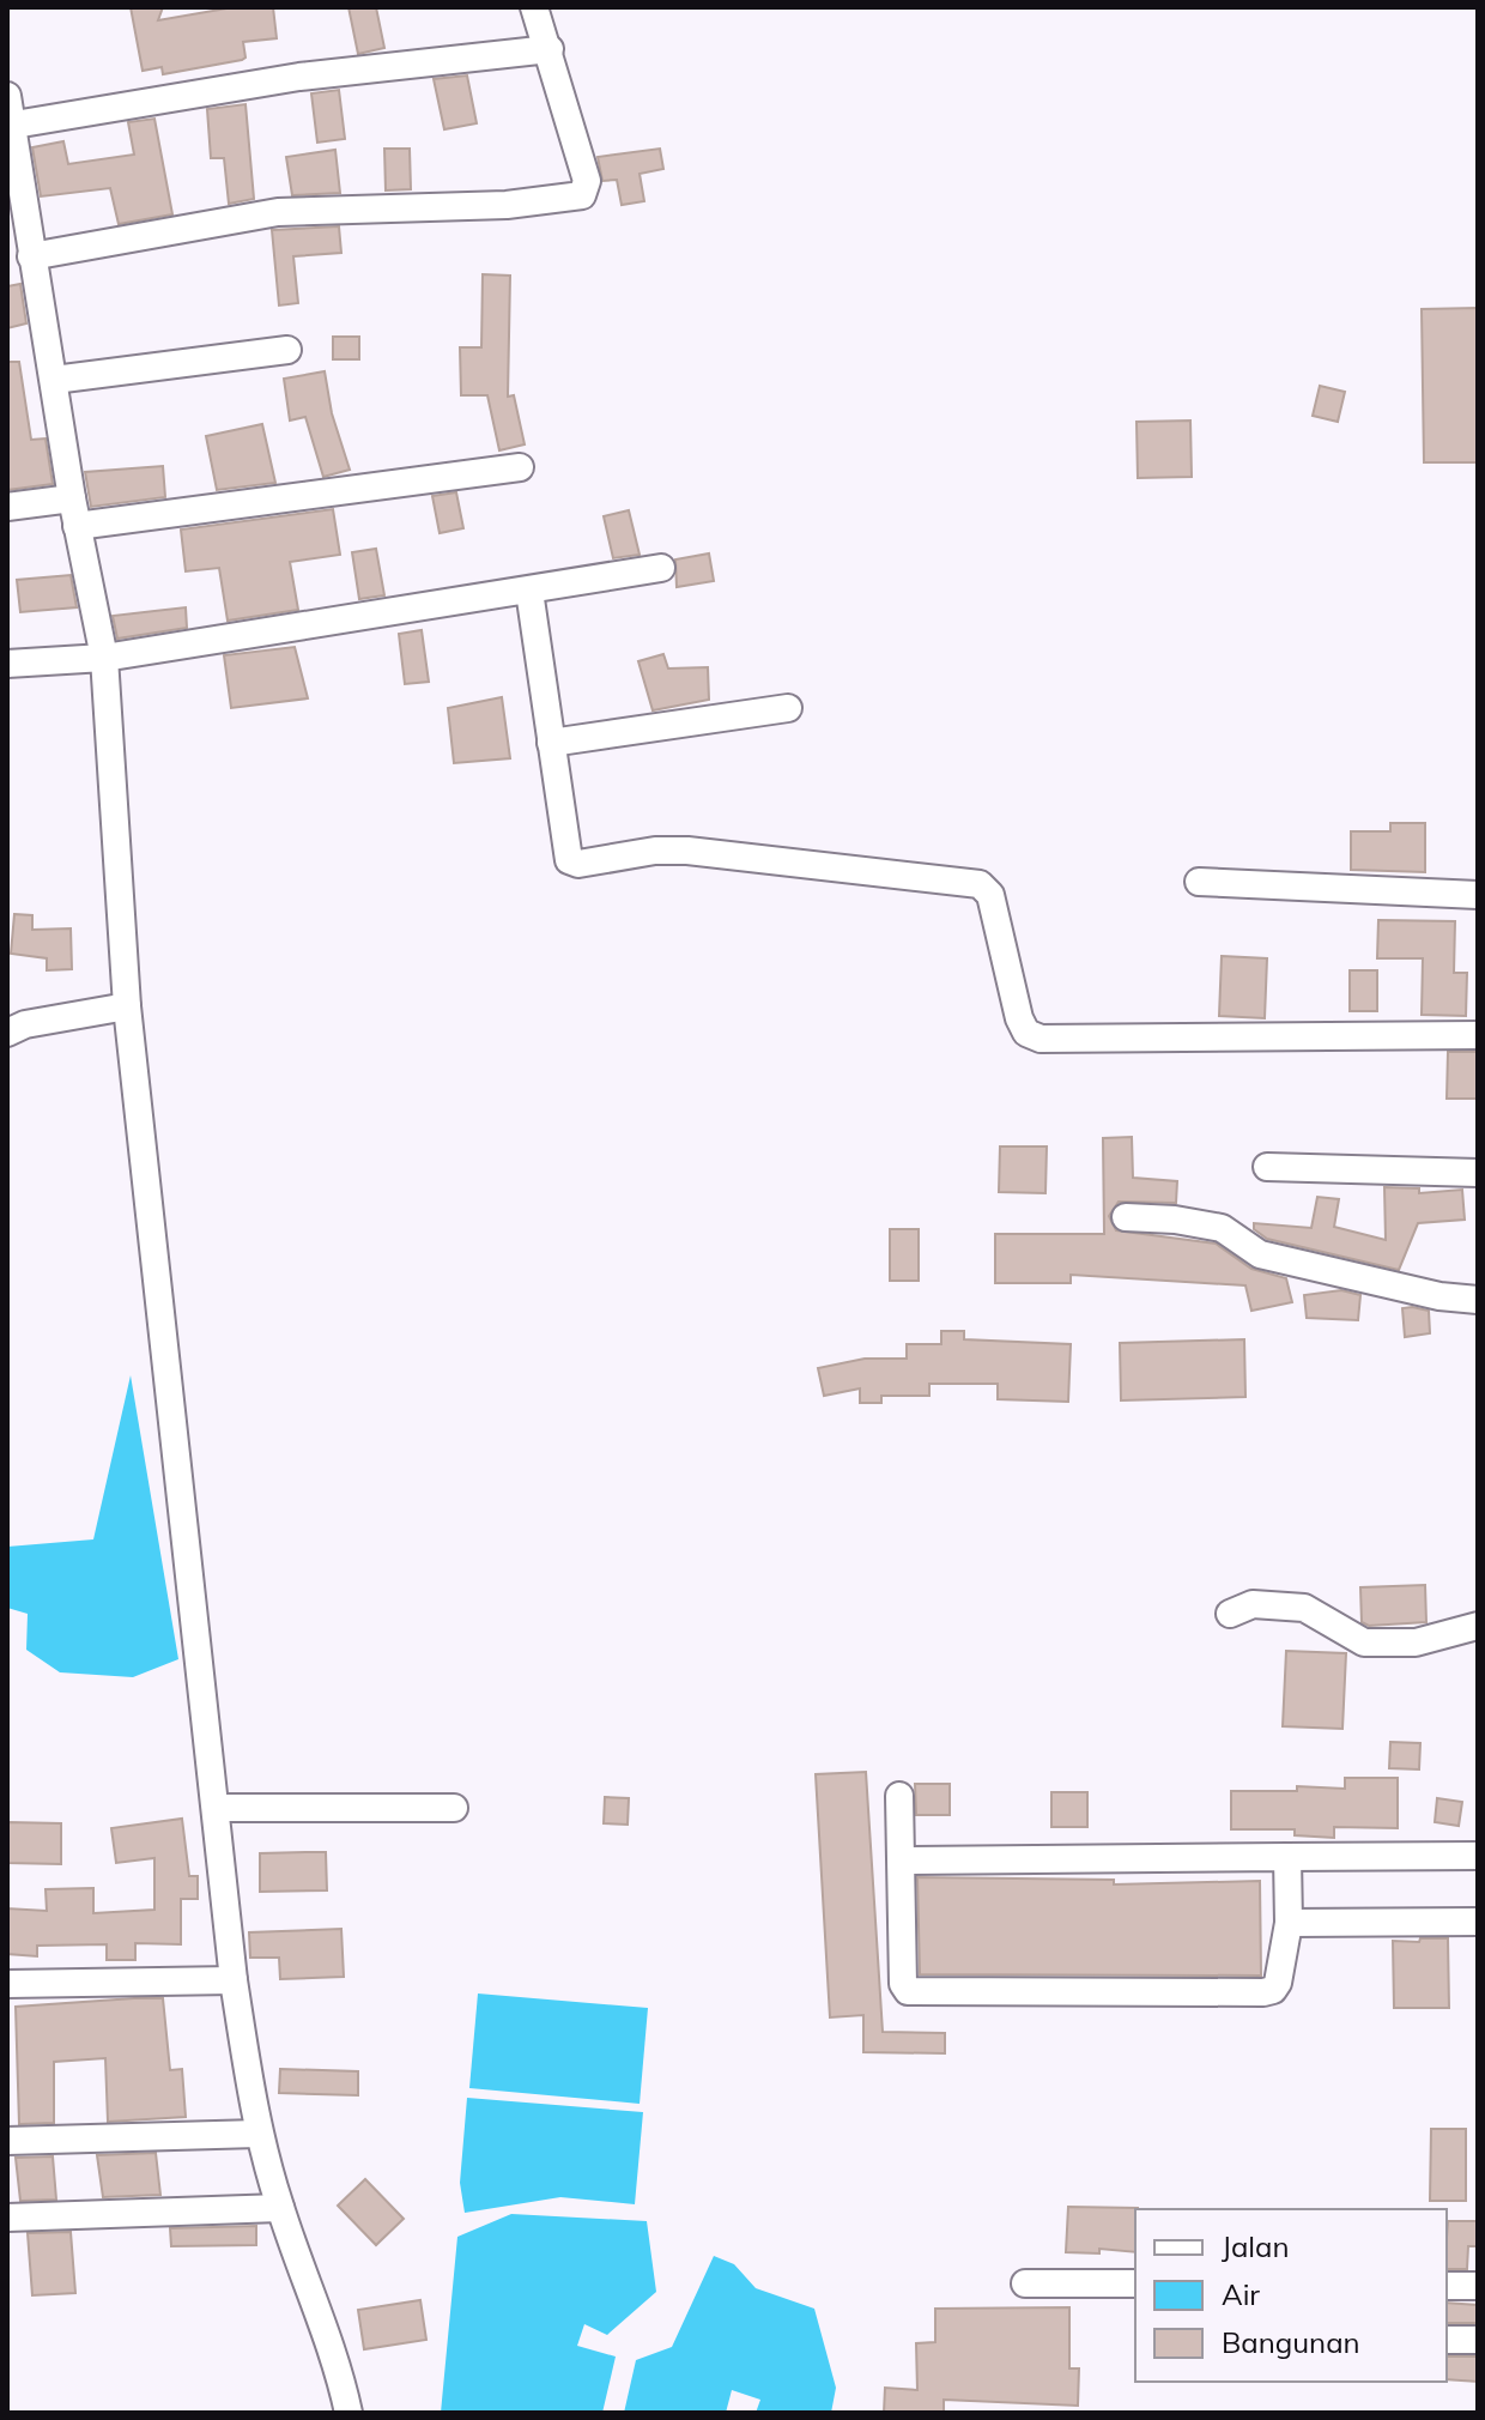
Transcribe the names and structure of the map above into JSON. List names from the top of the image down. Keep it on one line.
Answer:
{"legend":["Jalan","Air","Bangunan"]}
